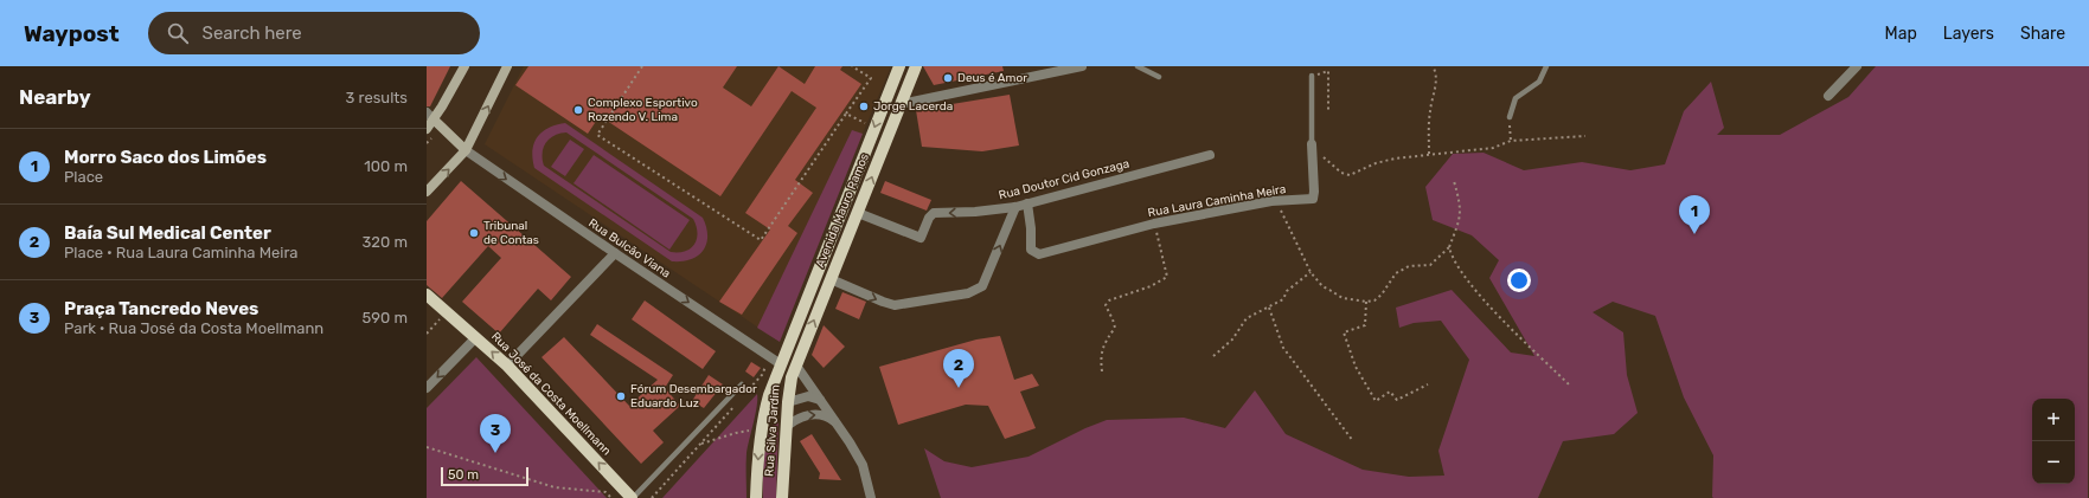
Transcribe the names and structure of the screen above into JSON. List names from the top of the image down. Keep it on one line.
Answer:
{"streets":{"main road":["Avenida Mauro Ramos","Rua José da Costa Moellmann","Rua Silva Jardim"],"street":["Rua Doutor Cid Gonzaga","Rua Laura Caminha Meira","Rua Bulcão Viana"]},"crossings":[["Rua Doutor Cid Gonzaga","Rua Laura Caminha Meira"],["Rua Doutor Cid Gonzaga","Avenida Mauro Ramos"],["Avenida Mauro Ramos","Rua Bulcão Viana"],["Avenida Mauro Ramos","Rua Silva Jardim"],["Rua Bulcão Viana","Rua Silva Jardim"]],"one_way":["Rua Doutor Cid Gonzaga","Rua Bulcão Viana","Rua José da Costa Moellmann"],"places":["Deus é Amor","Jorge Lacerda","Complexo Esportivo Rozendo V. Lima","Tribunal de Contas","Fórum Desembargador Eduardo Luz"],"scale_bar":"50 m","page":{"header":"Waypost","search":"Search here","nav":["Map","Layers","Share"],"heading":["Nearby","3 results"],"list":[{"mark":"1","name":"Morro Saco dos Limões","note":"Place","value":"100 m"},{"mark":"2","name":"Baía Sul Medical Center","note":"Place · Rua Laura Caminha Meira","value":"320 m"},{"mark":"3","name":"Praça Tancredo Neves","note":"Park · Rua José da Costa Moellmann","value":"590 m"}],"pins":["1","2","3"],"map_buttons":["+","−"],"scale":"50 m"}}
